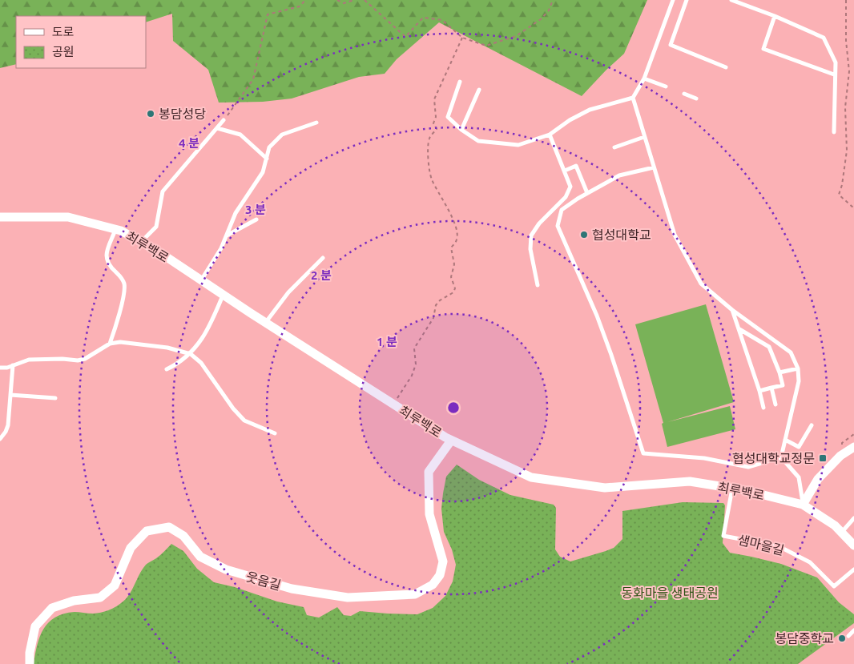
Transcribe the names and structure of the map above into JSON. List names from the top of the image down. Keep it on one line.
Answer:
{"streets":{"street":["최루백로","웃음길"],"lane":["샘마을길"]},"crossings":[["최루백로","샘마을길"],["최루백로","웃음길"]],"parks":["동화마을 생태공원"],"places":{"other":["봉담성당","협성대학교","봉담중학교"],"transit":["협성대학교정문"]},"legend":["도로","공원"],"rings":["4 분","3 분","2 분","1 분"]}
